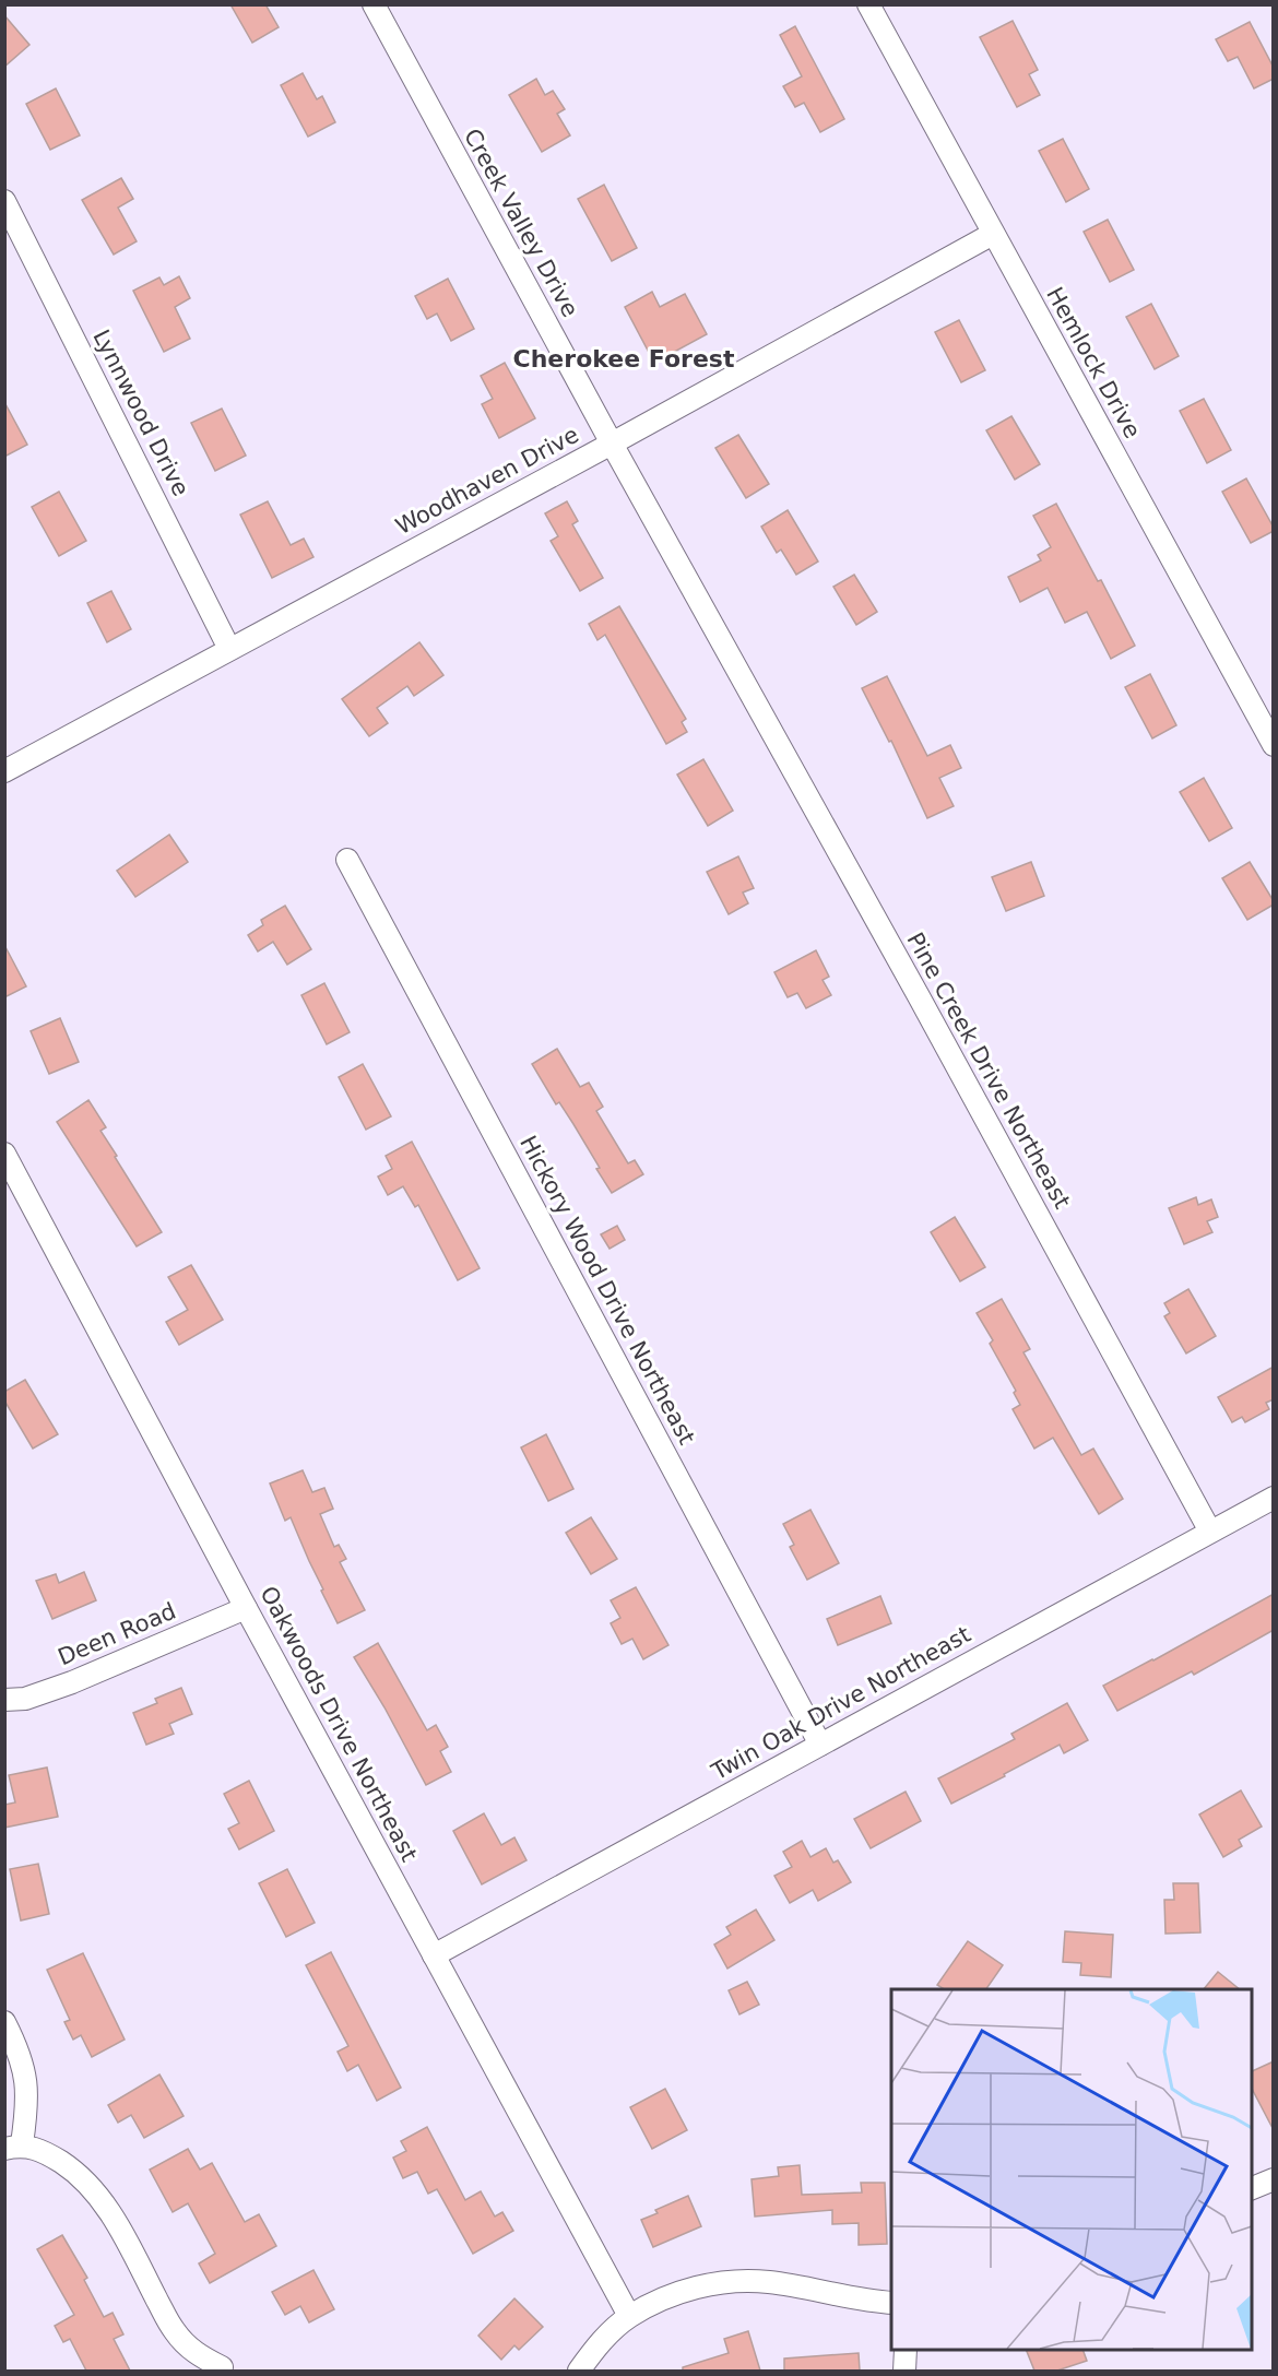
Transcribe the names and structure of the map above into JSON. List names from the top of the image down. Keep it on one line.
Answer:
{"streets":{"street":["Creek Valley Drive","Hemlock Drive","Lynnwood Drive","Woodhaven Drive","Pine Creek Drive Northeast","Hickory Wood Drive Northeast","Deen Road","Twin Oak Drive Northeast","Oakwoods Drive Northeast"]},"crossings":[["Creek Valley Drive","Woodhaven Drive"],["Creek Valley Drive","Pine Creek Drive Northeast"],["Hemlock Drive","Woodhaven Drive"],["Lynnwood Drive","Woodhaven Drive"],["Pine Creek Drive Northeast","Twin Oak Drive Northeast"],["Hickory Wood Drive Northeast","Twin Oak Drive Northeast"],["Deen Road","Oakwoods Drive Northeast"],["Twin Oak Drive Northeast","Oakwoods Drive Northeast"]],"districts":["Cherokee Forest"]}
